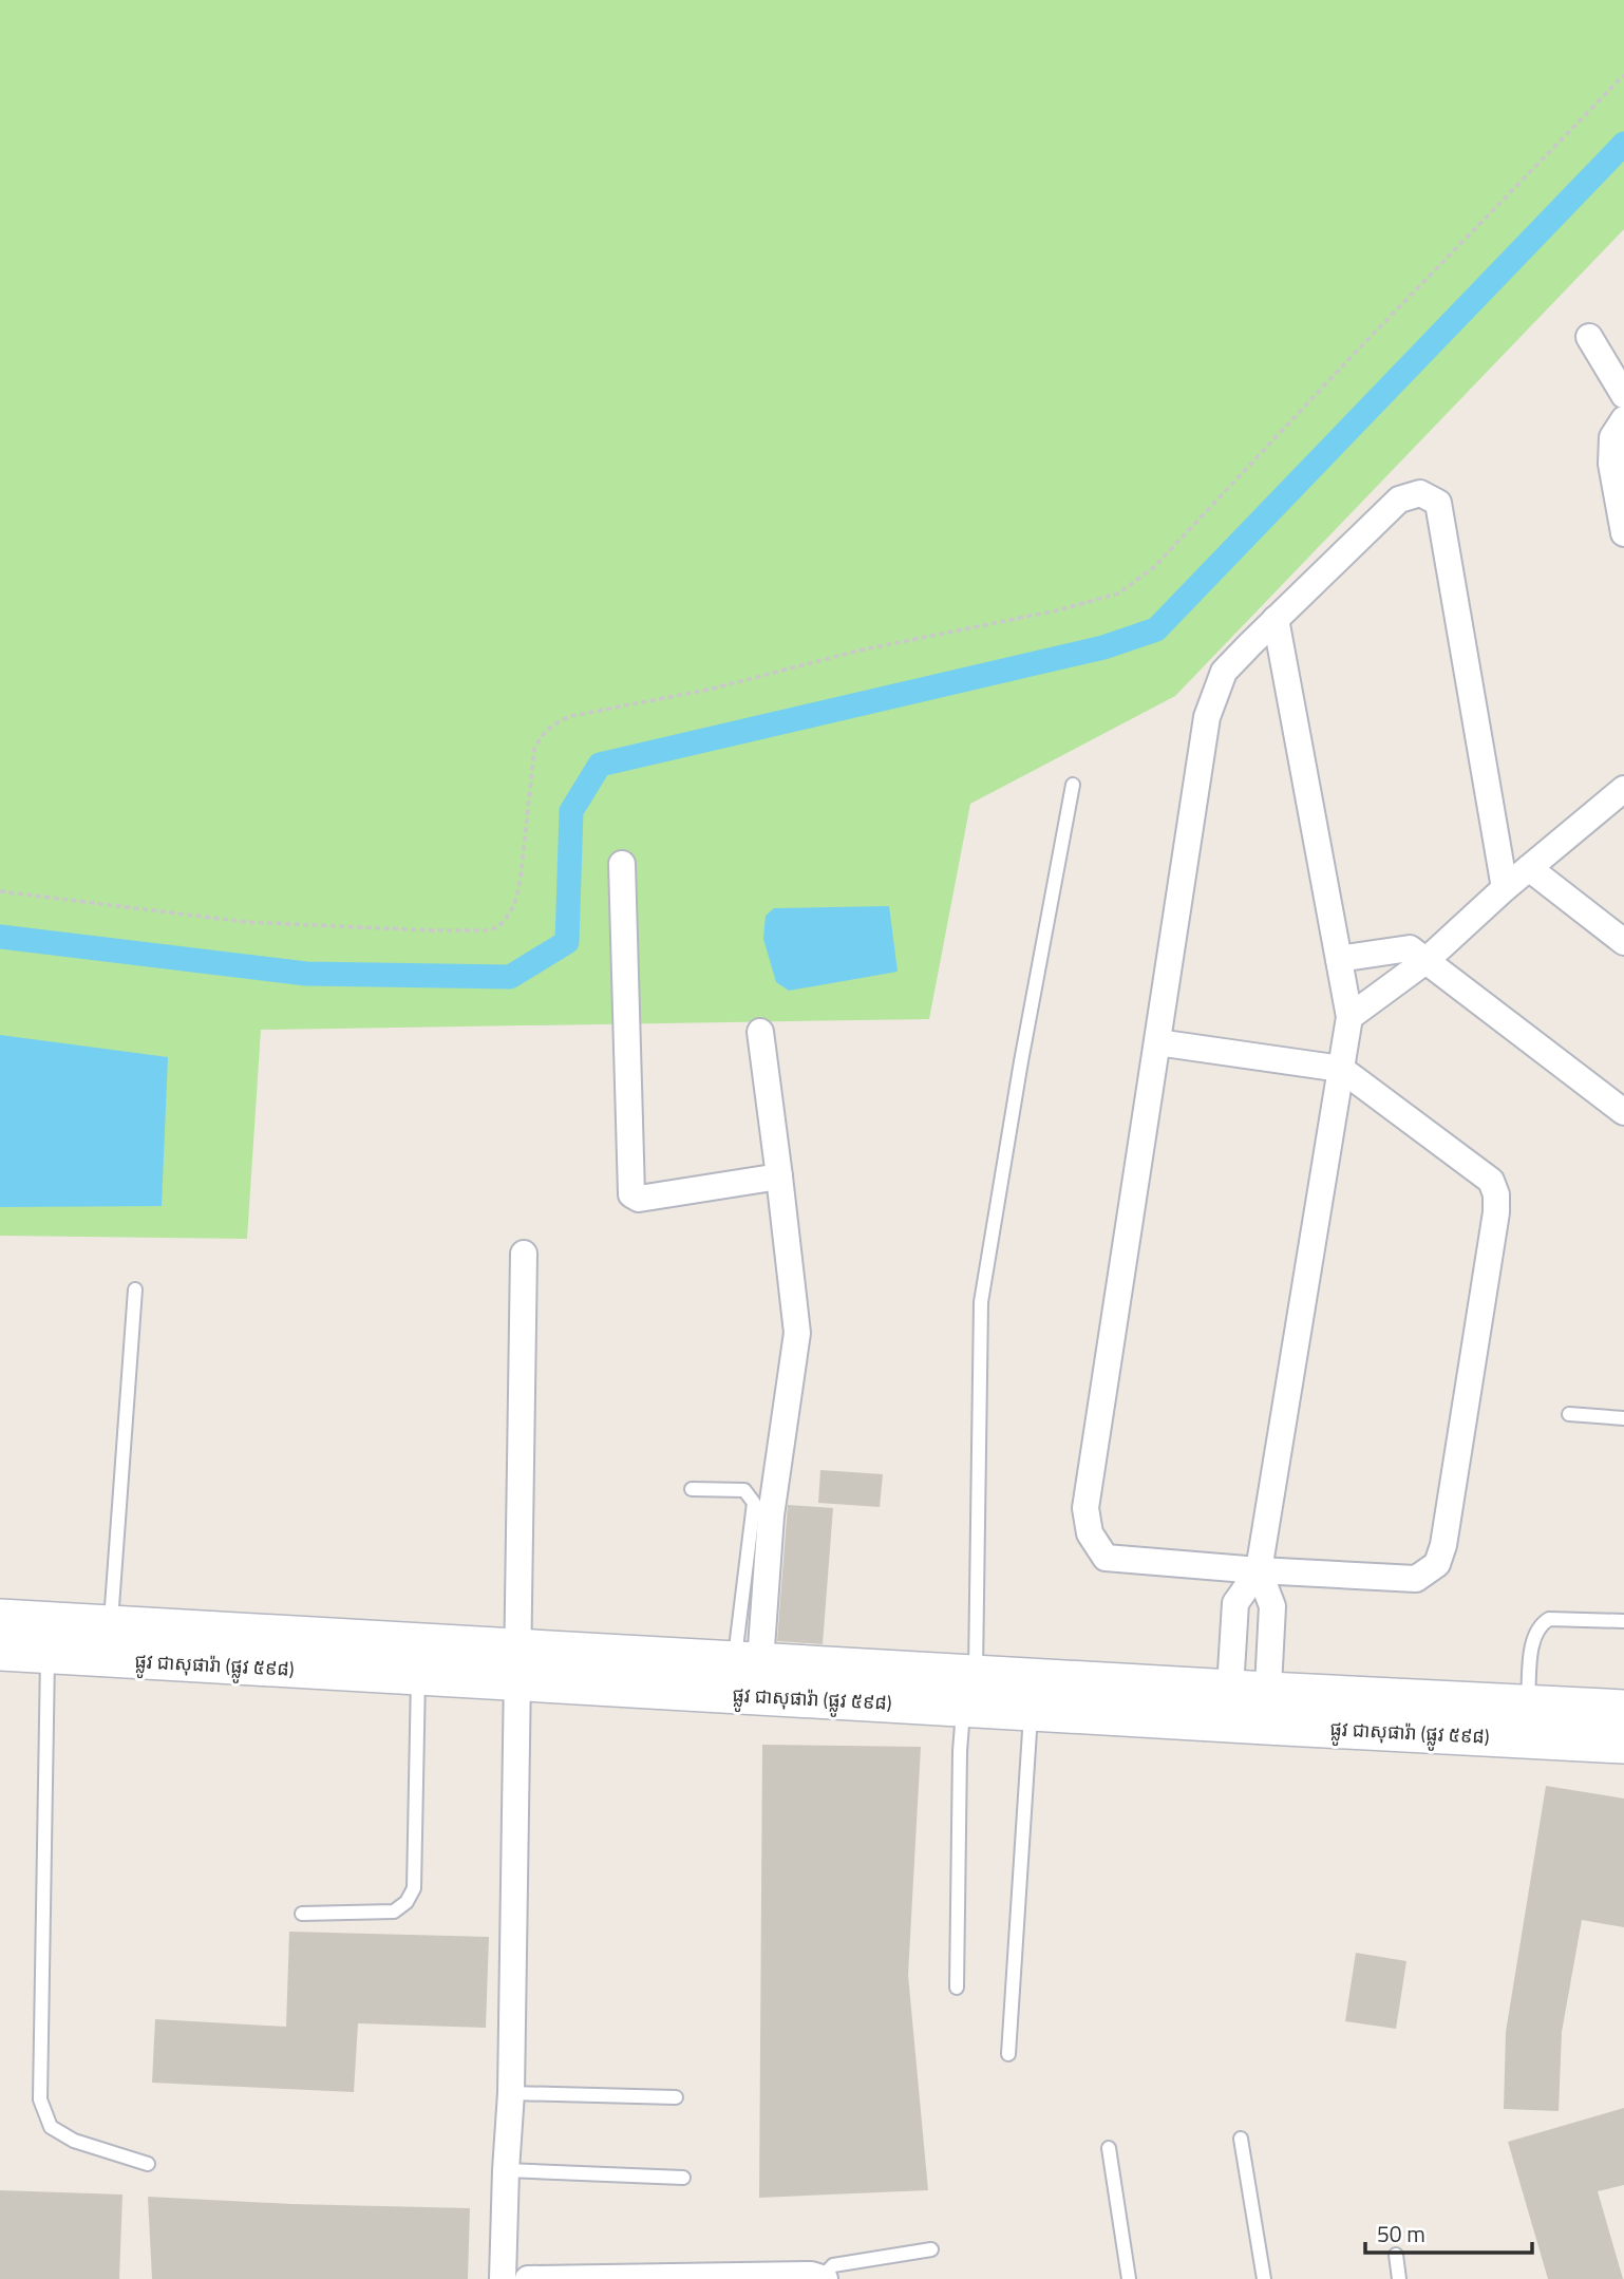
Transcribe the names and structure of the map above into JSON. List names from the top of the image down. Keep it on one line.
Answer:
{"streets":{"main road":["ផ្លូវ ជាសុផារ៉ា (ផ្លូវ ៥៩៨)"]},"scale_bar":"50 m"}
